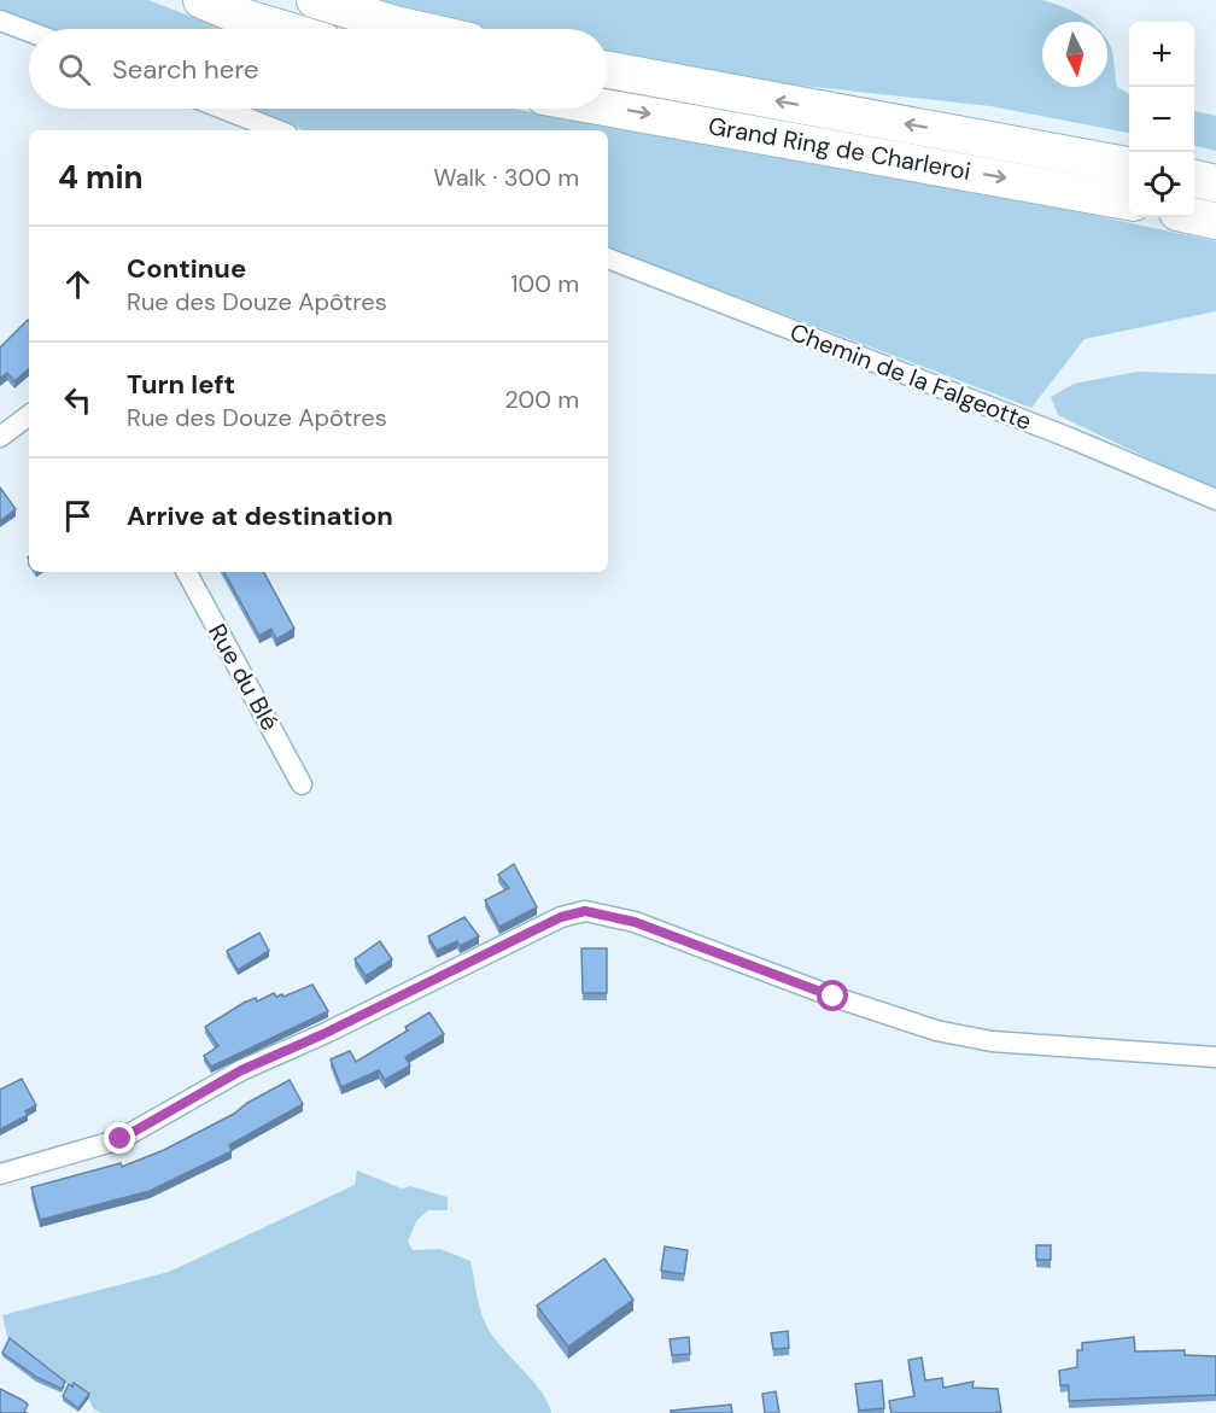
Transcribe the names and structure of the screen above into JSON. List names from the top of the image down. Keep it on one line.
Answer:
{"streets":{"highway":["Grand Ring de Charleroi"],"street":["Chemin de la Falgeotte","Rue du Blé"]},"north":"bottom","page":{"map_buttons":["+","−"],"search":"Search here","heading":["4 min","Walk · 300 m"],"list":[["Continue","Rue des Douze Apôtres","100 m"],["Turn left","Rue des Douze Apôtres","200 m"],"Arrive at destination"]}}
